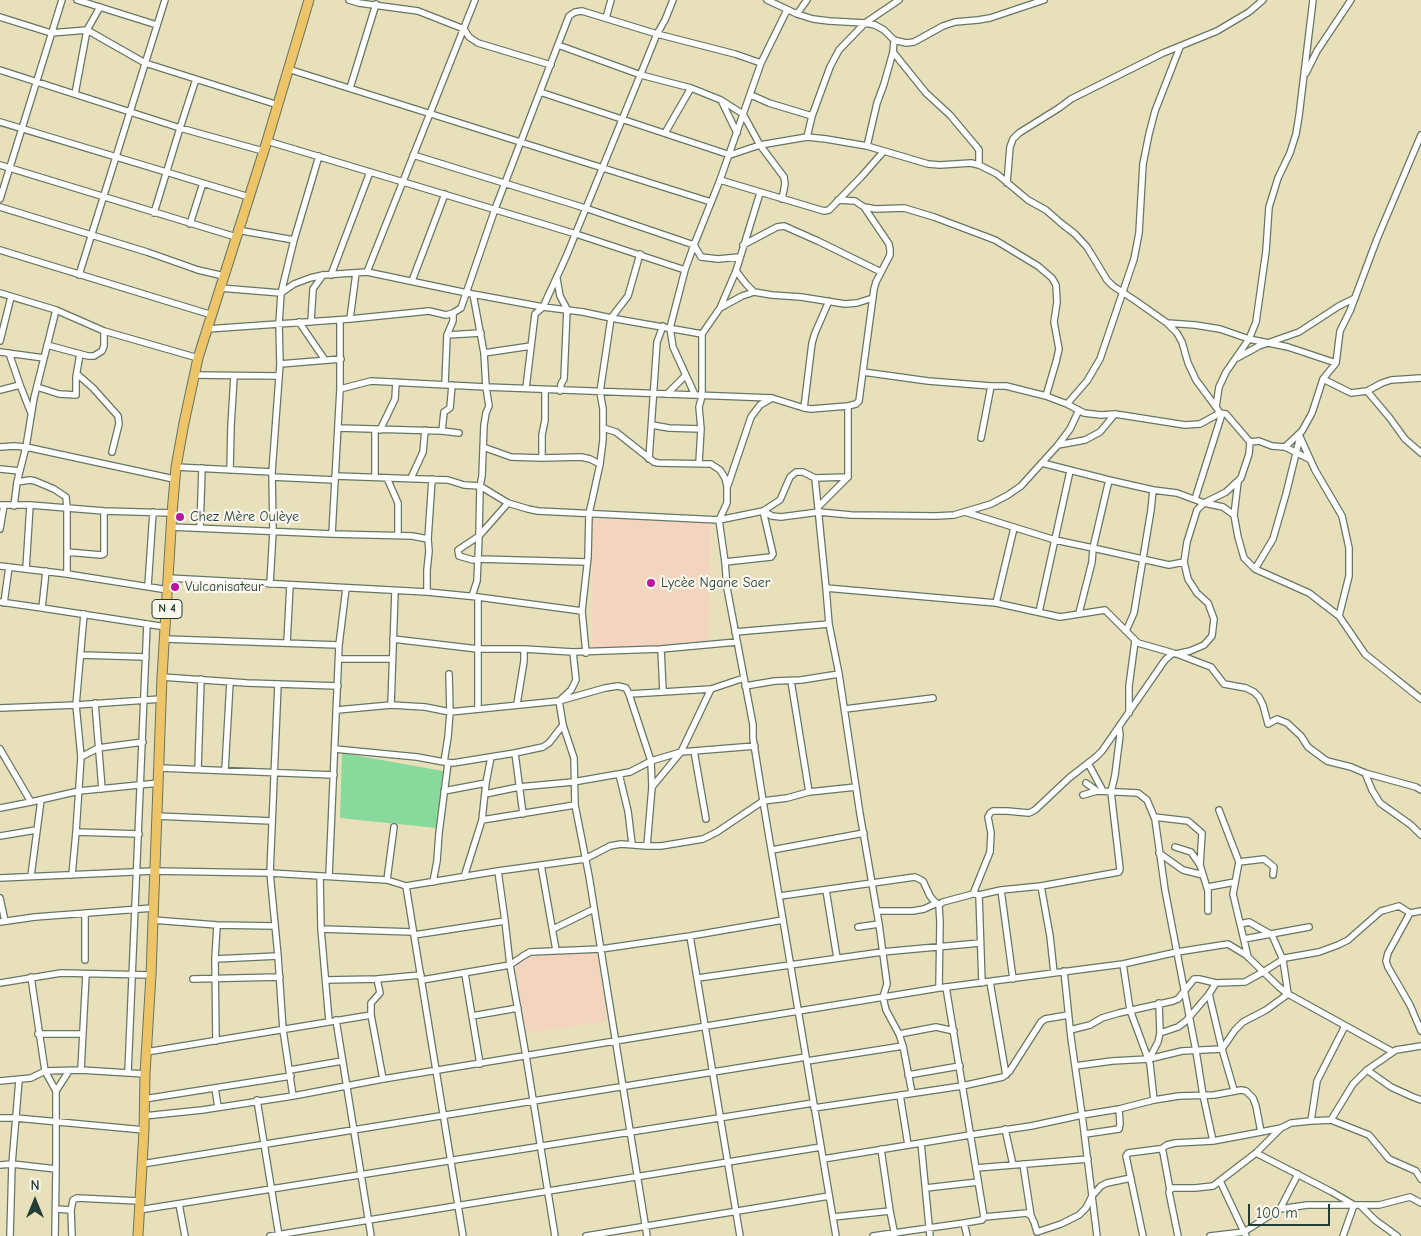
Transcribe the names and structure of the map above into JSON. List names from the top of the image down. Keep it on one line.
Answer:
{"streets":{"main road":["N 4"]},"places":["Chez Mère Oulèye","Lycèe Ngane Saer","Vulcanisateur"],"scale_bar":"100 m","north":"top"}
